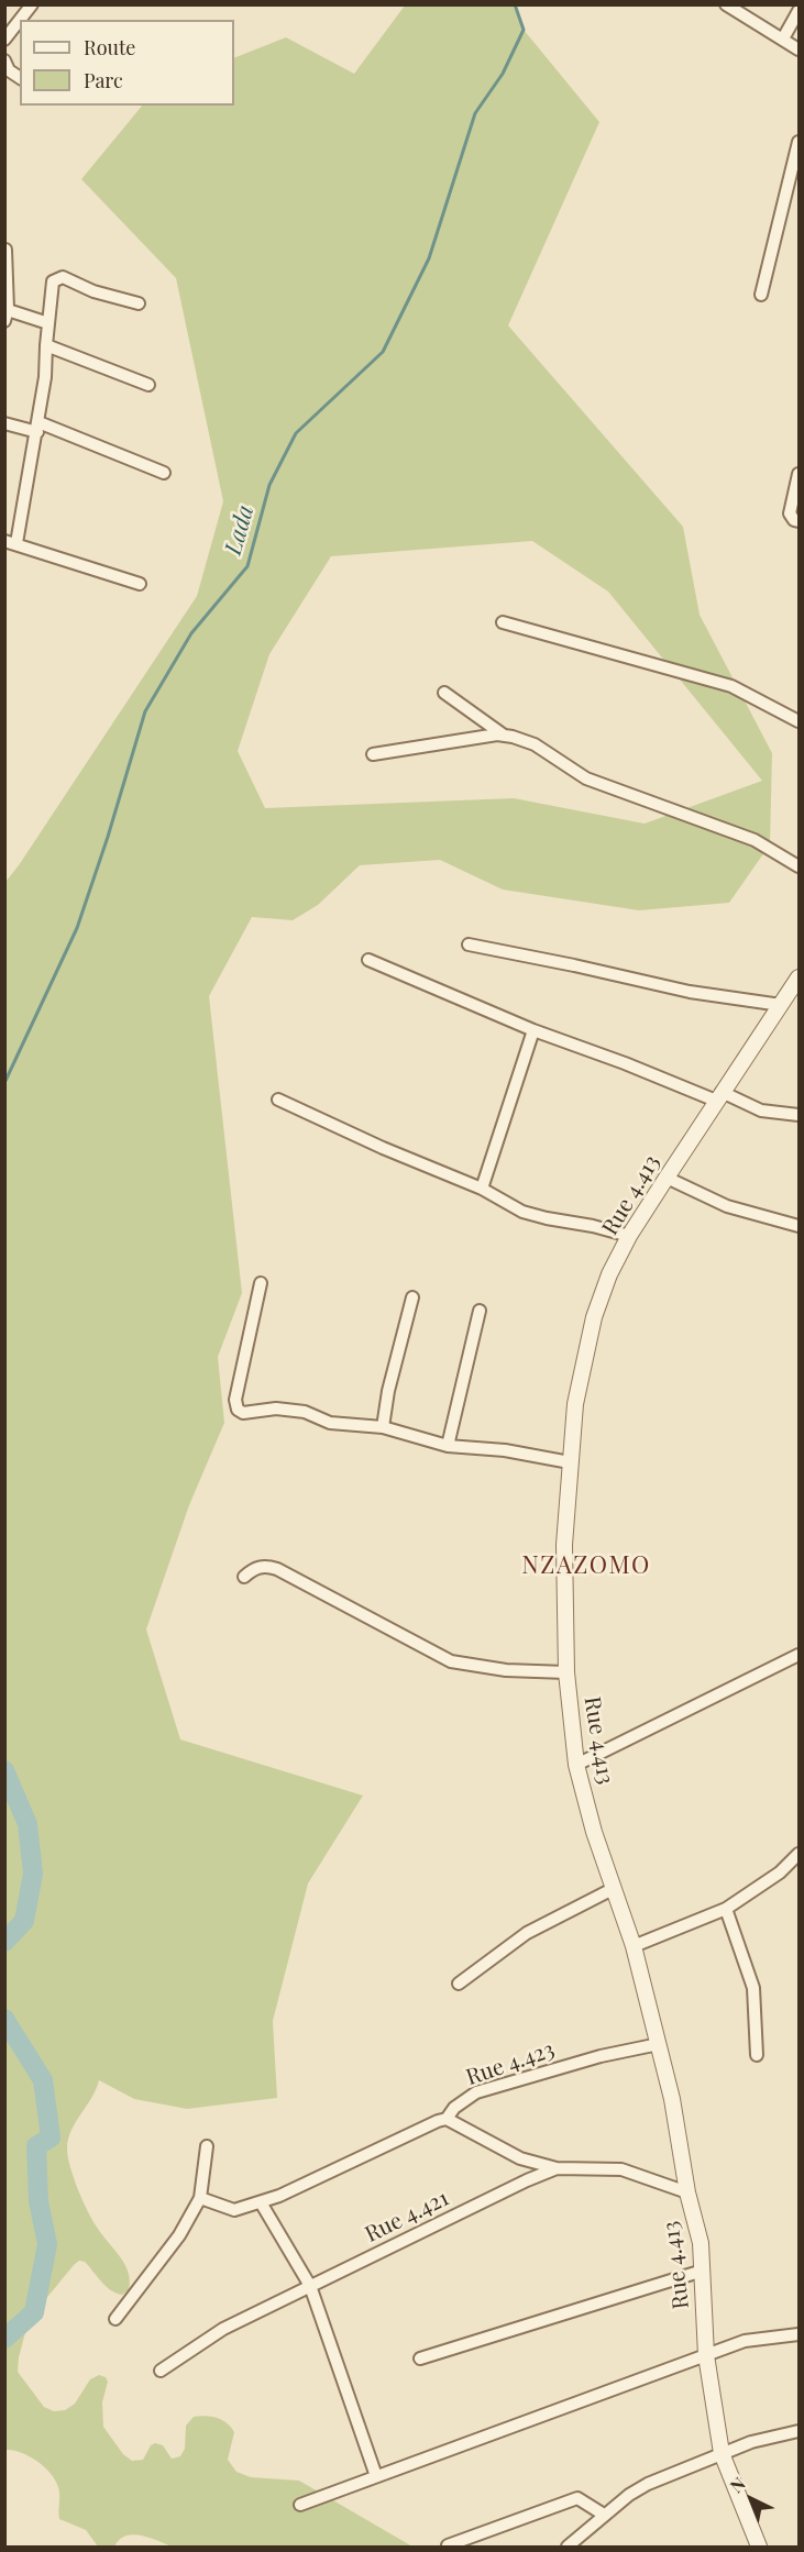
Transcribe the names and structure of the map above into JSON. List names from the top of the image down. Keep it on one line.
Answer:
{"streets":{"street":["Rue 4.413","Rue 4.423","Rue 4.421"]},"crossings":[["Rue 4.413","Rue 4.423"],["Rue 4.413","Rue 4.421"]],"districts":["NZAZOMO"],"water":["Lada"],"legend":["Route","Parc"],"north":"top left"}
